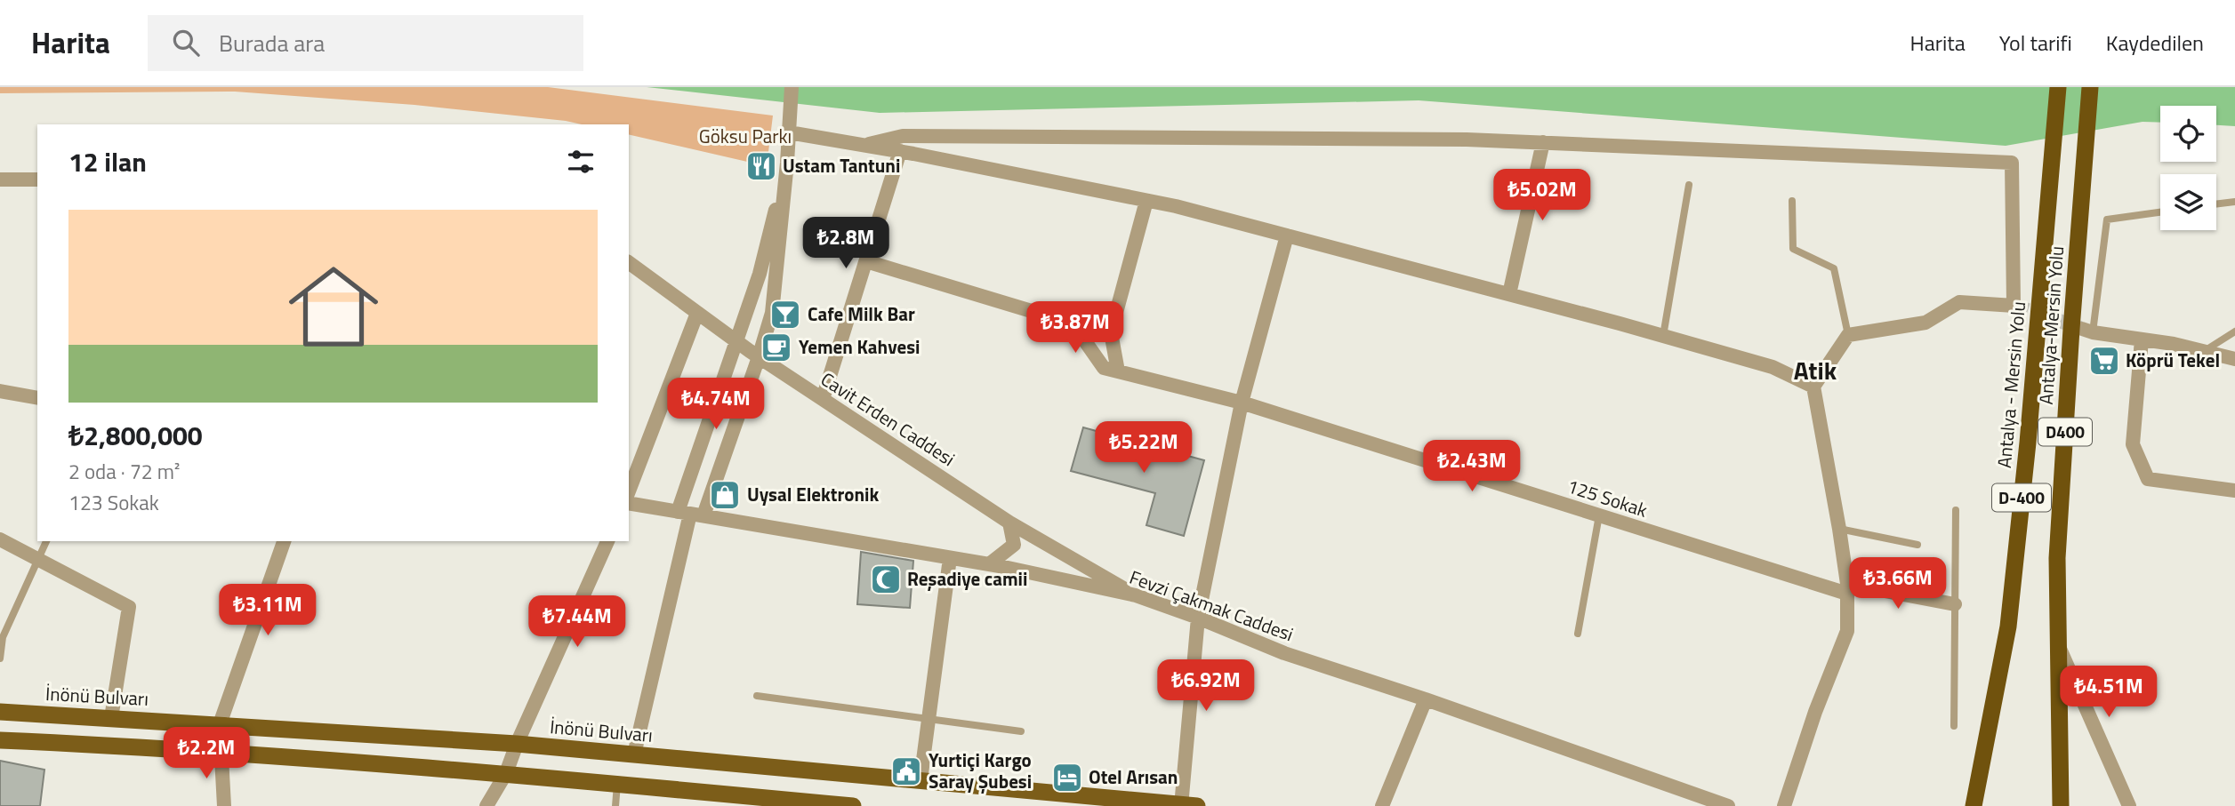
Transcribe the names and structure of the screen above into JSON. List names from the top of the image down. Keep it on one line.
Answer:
{"streets":{"highway":["Antalya-Mersin Yolu","Antalya - Mersin Yolu","D400","D-400"],"main road":["İnönü Bulvarı"],"street":["Cavit Erden Caddesi","125 Sokak","Fevzi Çakmak Caddesi"]},"crossings":[["Cavit Erden Caddesi","Fevzi Çakmak Caddesi"]],"districts":["Atik"],"parks":["Göksu Parkı"],"places":{"restaurant":["Ustam Tantuni"],"bar":["Cafe Milk Bar"],"cafe":["Yemen Kahvesi"],"supermarket":["Köprü Tekel"],"shop":["Uysal Elektronik"],"mosque":["Reşadiye camii"],"public building":["Yurtiçi Kargo Saray Şubesi"],"hotel":["Otel Arısan"]},"page":{"header":"Harita","search":"Burada ara","nav":["Harita","Yol tarifi","Kaydedilen"],"heading":"12 ilan","price":["₺5.02M","₺2.8M","₺3.87M","₺4.74M","₺5.22M","₺2.43M","₺3.66M","₺3.11M","₺7.44M","₺6.92M","₺4.51M","₺2.2M"],"list":[{"name":"₺2,800,000","note":"2 oda · 72 m² · 123 Sokak"}]}}
